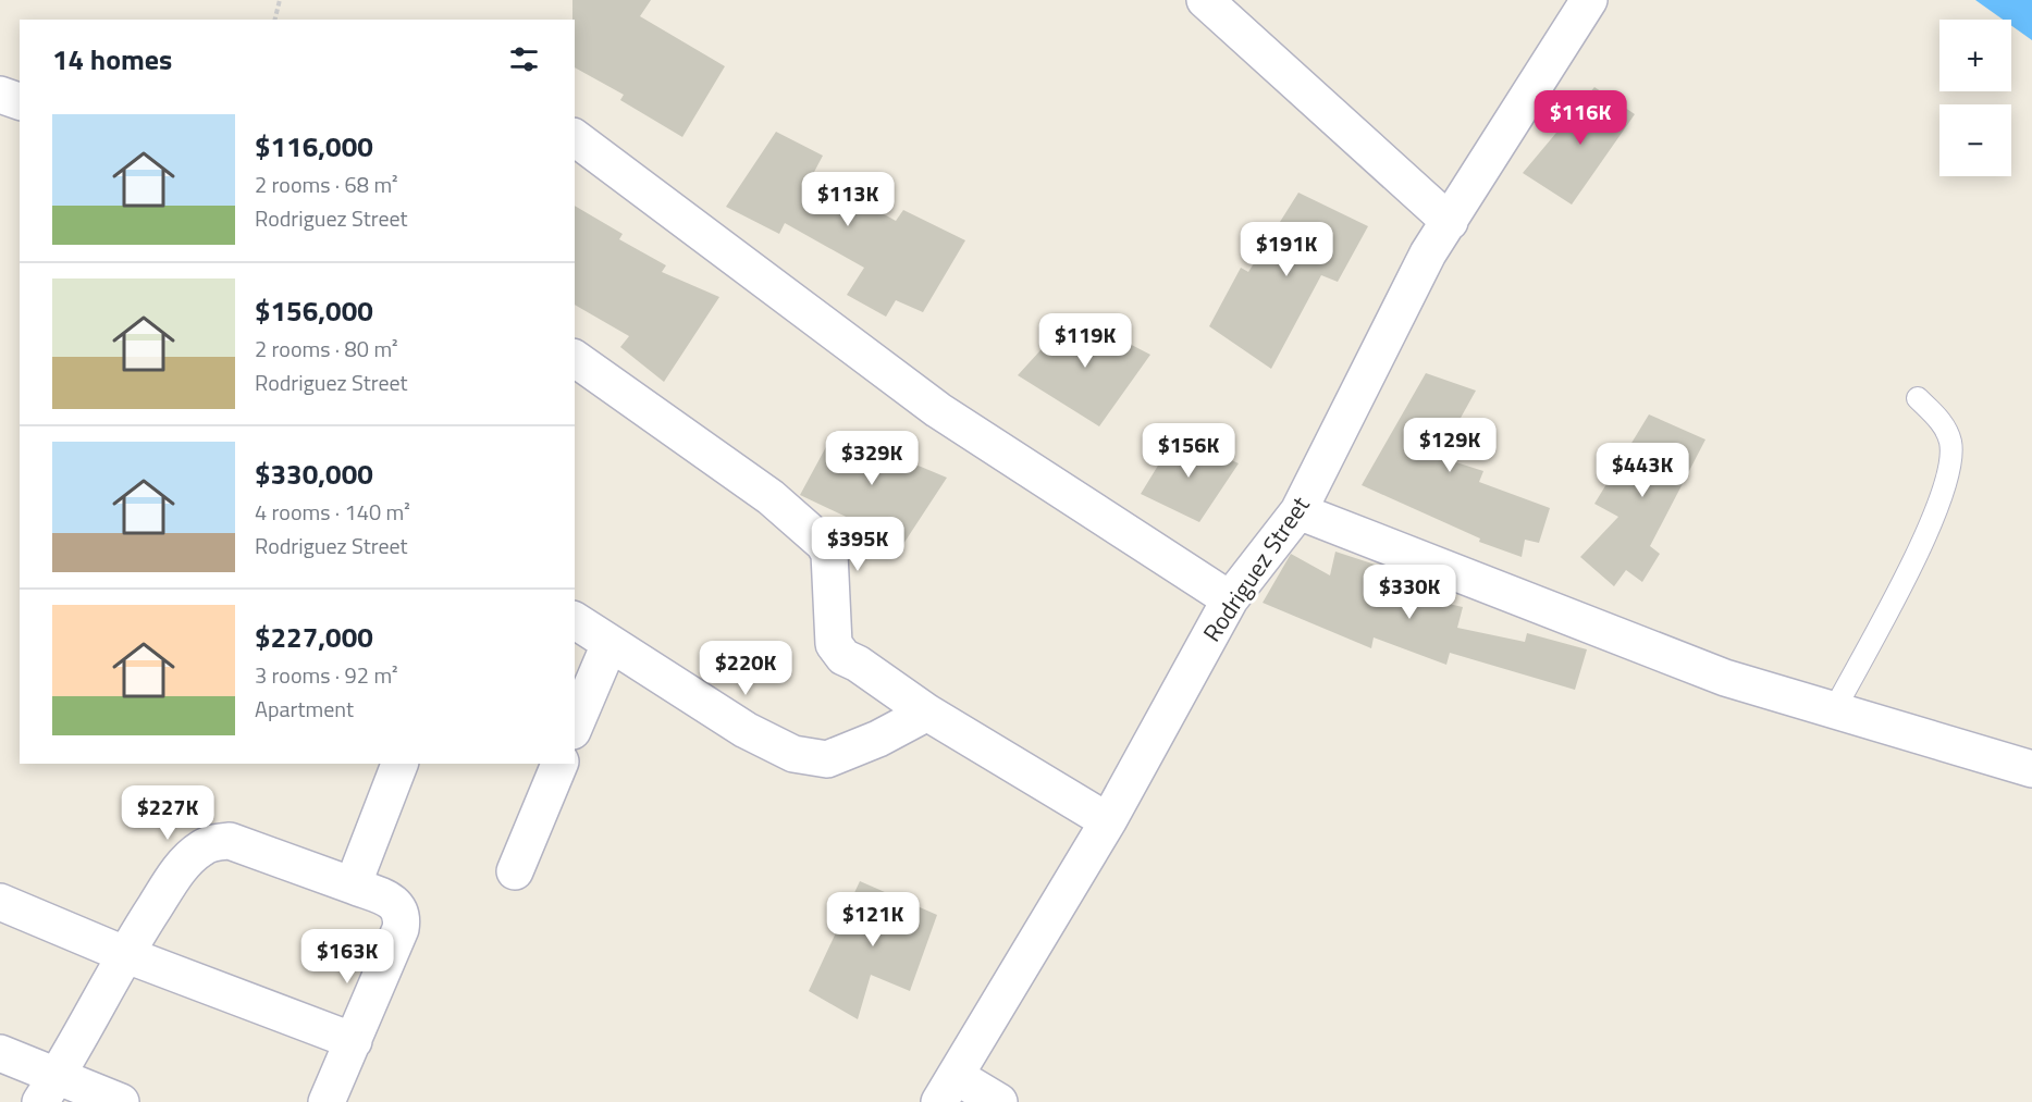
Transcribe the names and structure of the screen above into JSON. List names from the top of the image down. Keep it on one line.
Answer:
{"streets":{"street":["Rodriguez Street"]},"page":{"map_buttons":["+","−"],"heading":"14 homes","price":["$116K","$113K","$191K","$119K","$129K","$156K","$329K","$443K","$395K","$330K","$220K","$227K","$121K","$163K"],"list":[{"name":"$116,000","note":"2 rooms · 68 m² · Rodriguez Street"},{"name":"$156,000","note":"2 rooms · 80 m² · Rodriguez Street"},{"name":"$330,000","note":"4 rooms · 140 m² · Rodriguez Street"},{"name":"$227,000","note":"3 rooms · 92 m² · Apartment"}]}}
